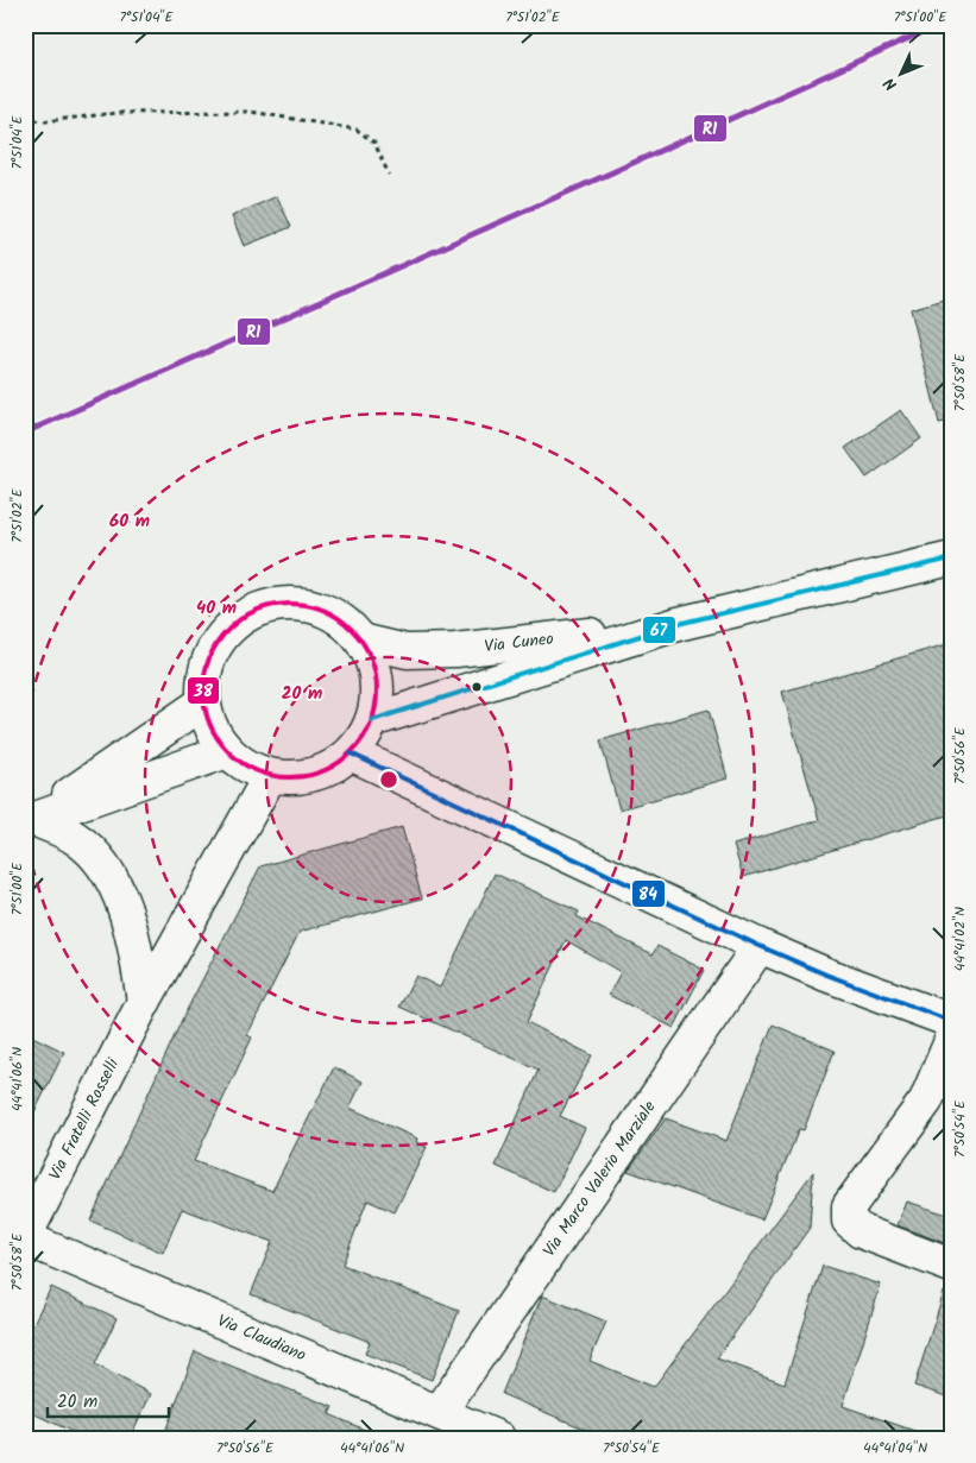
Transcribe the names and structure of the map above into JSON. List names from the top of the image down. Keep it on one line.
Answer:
{"streets":{"street":["Via Cuneo","Via Fratelli Rosselli","Via Marco Valerio Marziale","Via Claudiano"]},"crossings":[["Via Cuneo","Via Fratelli Rosselli"],["Via Fratelli Rosselli","Via Claudiano"],["Via Marco Valerio Marziale","Via Claudiano"]],"lines":["transit line R1","transit line 67","transit line 38","transit line 84"],"scale_bar":"20 m","north":"bottom left","coordinates":["7°51'04\"E","7°51'02\"E","7°51'00\"E","7°50'58\"E","7°50'56\"E","44°41'02\"N","44°41'06\"N","7°50'54\"E","44°41'04\"N"],"rings":["60 m","40 m","20 m"]}
